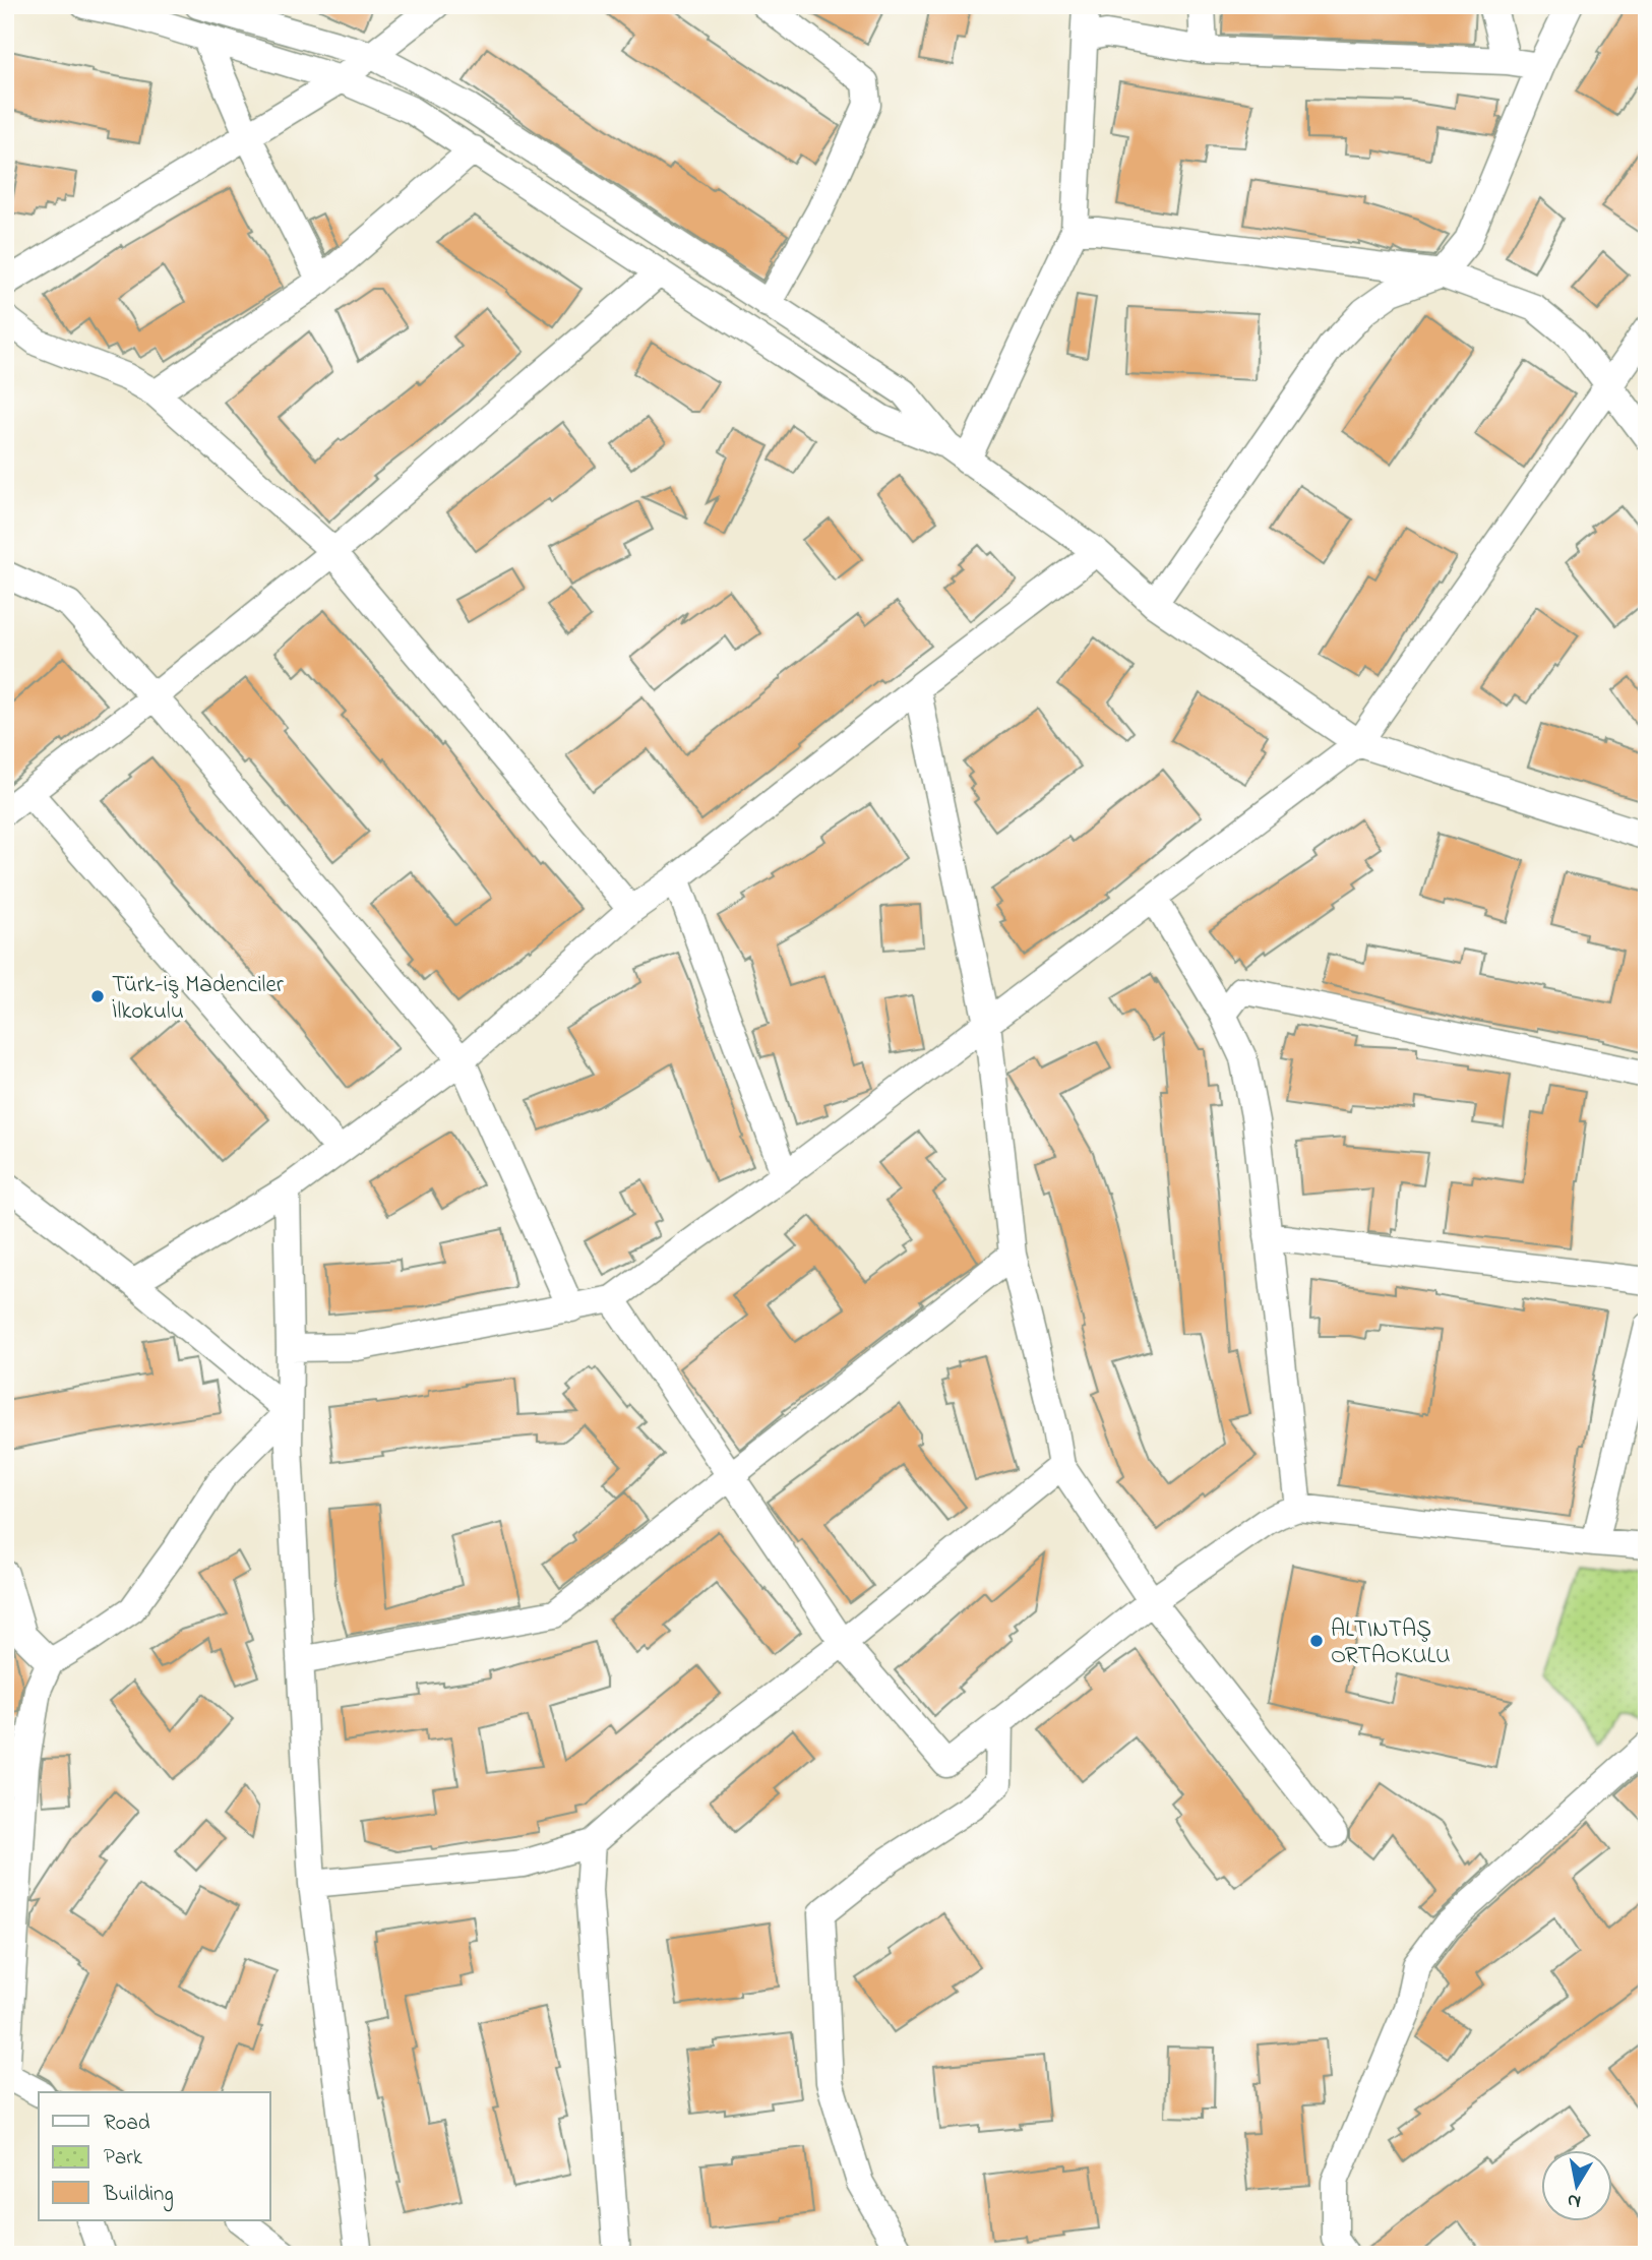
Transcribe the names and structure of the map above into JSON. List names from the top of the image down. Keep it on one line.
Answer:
{"places":["Türk-iş Madenciler İlkokulu","ALTINTAŞ ORTAOKULU"],"legend":["Road","Park","Building"],"north":"bottom"}
